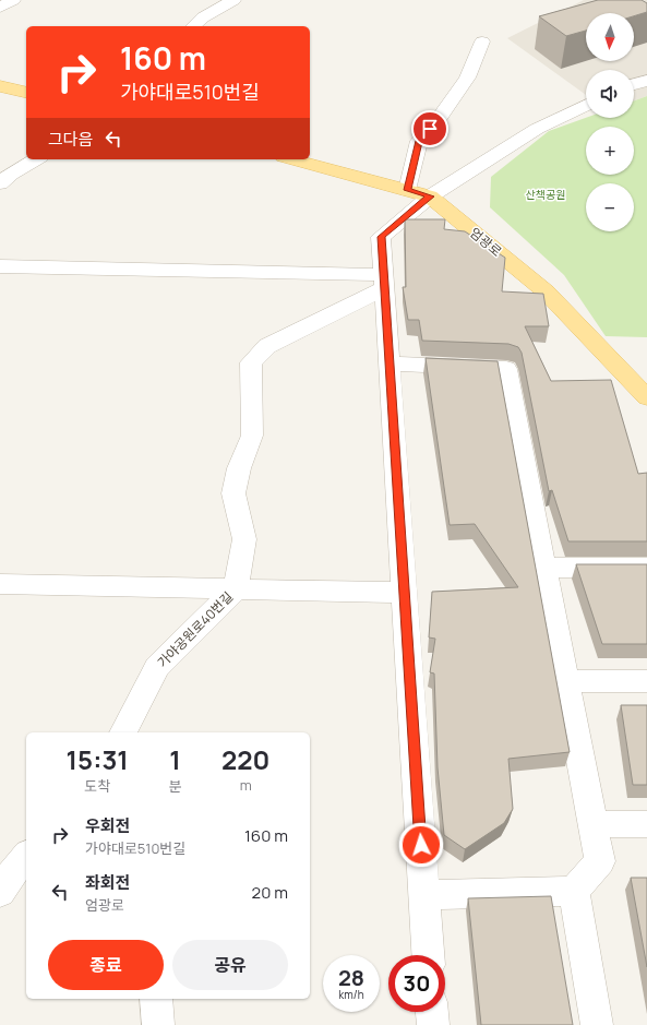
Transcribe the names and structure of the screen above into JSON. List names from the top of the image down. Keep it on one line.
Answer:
{"streets":{"main road":["엄광로"],"street":["가야공원로40번길"]},"parks":["산책공원"],"north":"bottom","page":{"map_buttons":["+","−"],"turn":["160 m","가야대로510번길"],"then":"그다음","eta":["15:31","도착","1","분","220","m"],"list":[{"name":"우회전","note":"가야대로510번길","value":"160 m"},{"name":"좌회전","note":"엄광로","value":"20 m"}],"buttons":["종료","공유"],"speed":"28 km/h","limit":"30"}}
